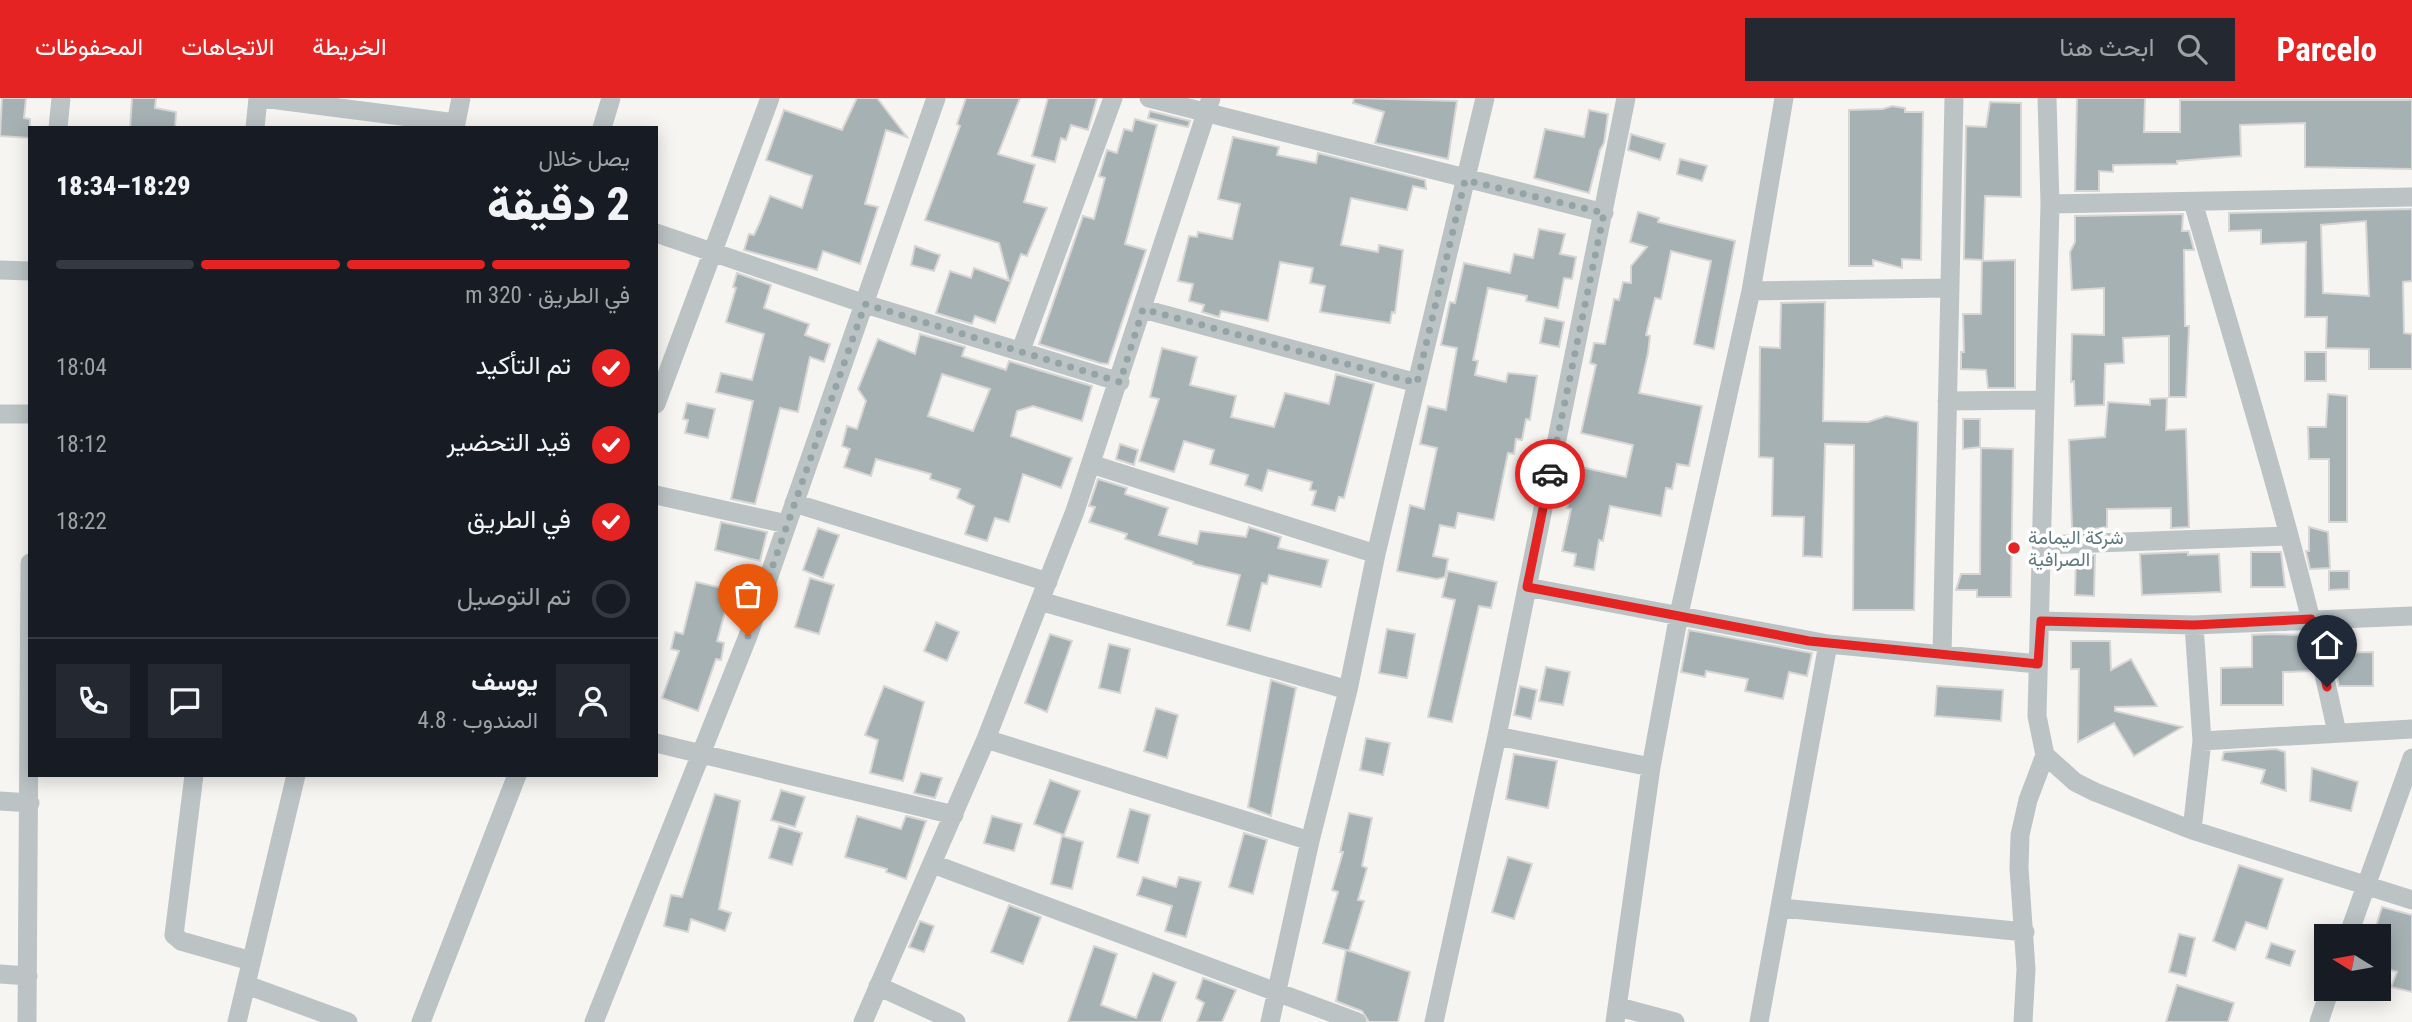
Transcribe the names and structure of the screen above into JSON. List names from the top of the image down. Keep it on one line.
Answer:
{"places":["شركة اليمامة الصرافية"],"north":"left","page":{"header":"Parcelo","search":"ابحث هنا","nav":["الخريطة","الاتجاهات","المحفوظات"],"heading":["2 دقيقة","يصل خلال","18:29–18:34"],"panel":["يوسف","المندوب · 4.8"],"bar":"في الطريق · 320 m","list":[["تم التأكيد","18:04"],["قيد التحضير","18:12"],["في الطريق","18:22"],"تم التوصيل"]}}
